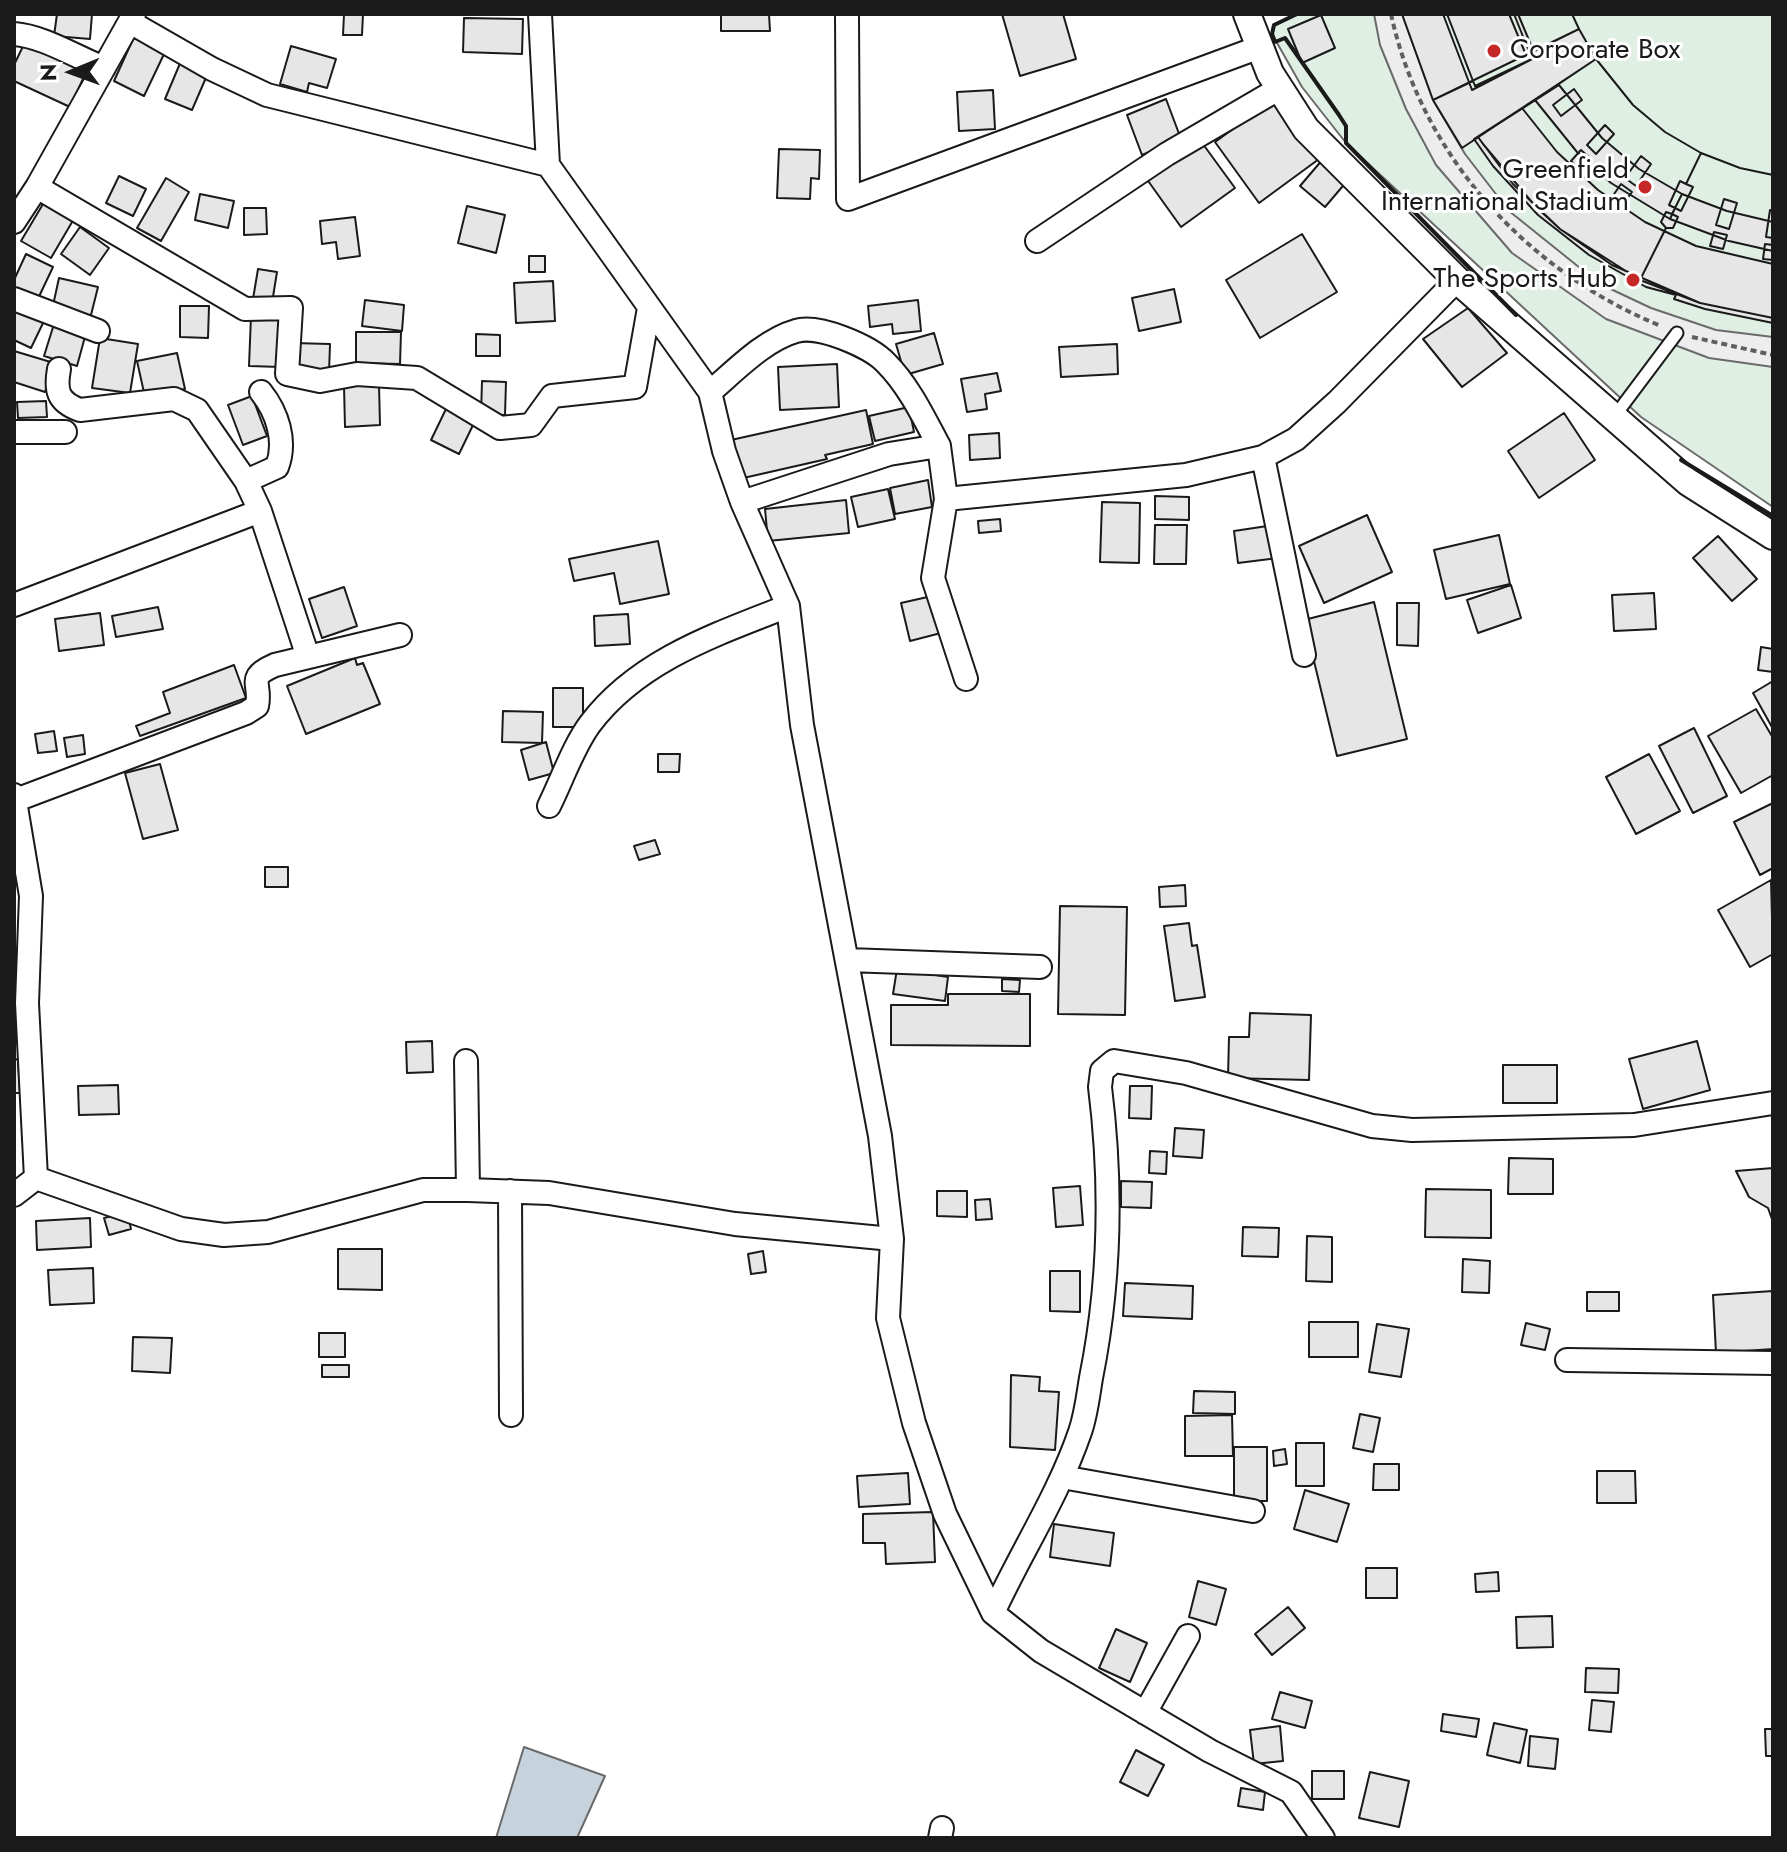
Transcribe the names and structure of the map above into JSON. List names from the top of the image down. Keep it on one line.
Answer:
{"places":["Corporate Box","Greenfield International Stadium","The Sports Hub"],"north":"left"}
